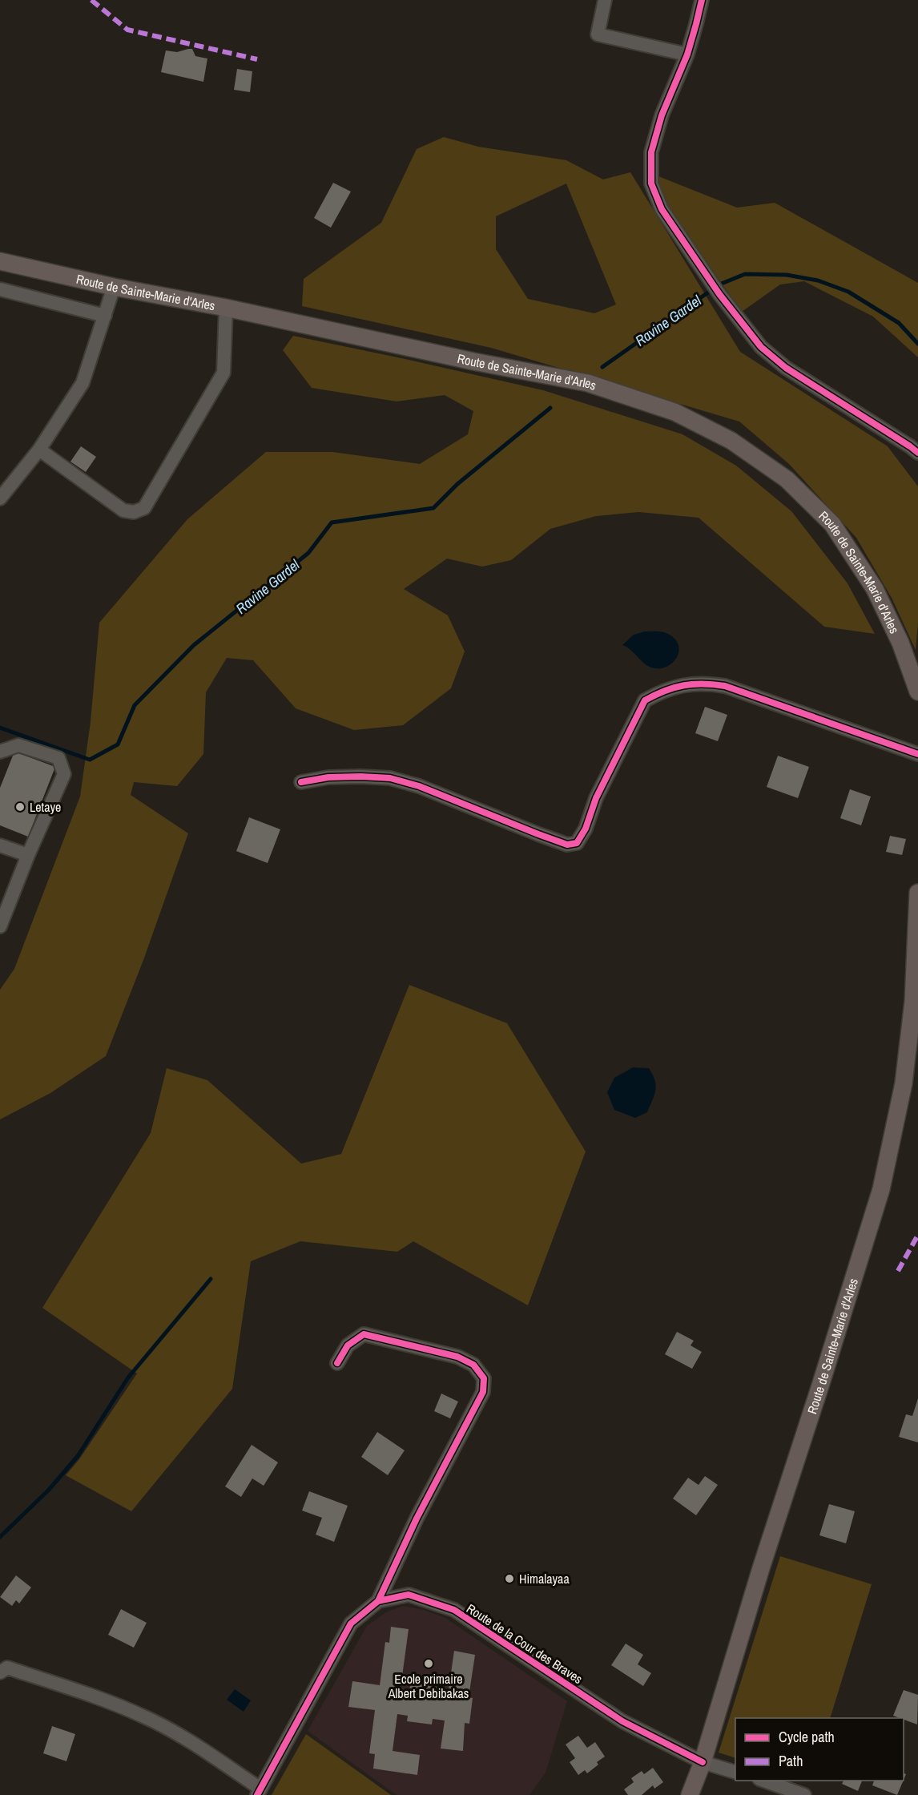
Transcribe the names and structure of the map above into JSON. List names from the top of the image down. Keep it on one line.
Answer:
{"streets":{"main road":["Route de Sainte-Marie d'Arles"],"street":["Route de la Cour des Braves"]},"crossings":[["Route de Sainte-Marie d'Arles","Route de la Cour des Braves"]],"water":["Ravine Gardel"],"places":["Letaye","Himalayaa","Ecole primaire Albert Debibakas"],"legend":["Cycle path","Path"]}
